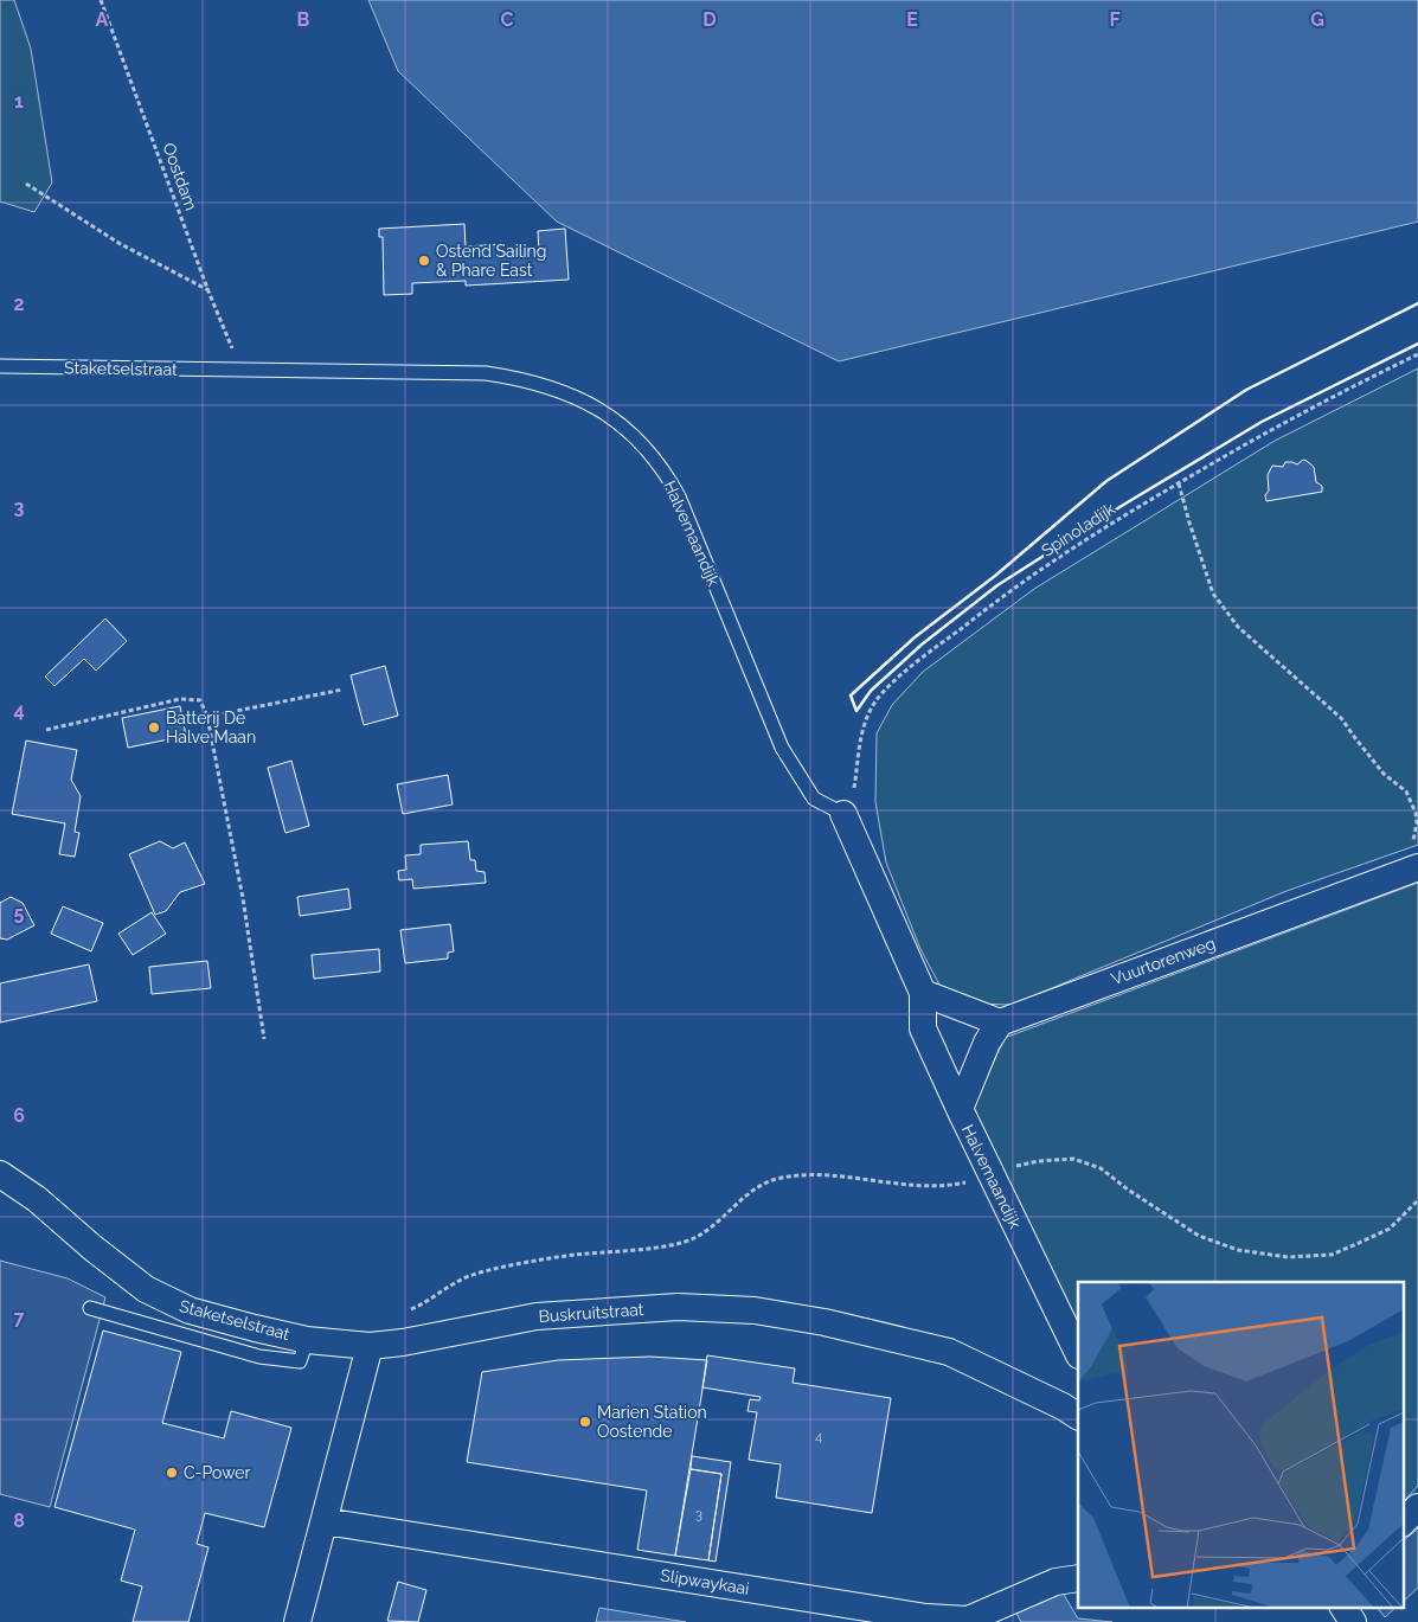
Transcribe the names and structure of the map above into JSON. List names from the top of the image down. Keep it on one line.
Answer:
{"streets":{"street":["Staketselstraat","Halvemaandijk","Vuurtorenweg","Buskruitstraat","Slipwaykaai"],"path":["Oostdam","Spinoladijk"]},"crossings":[["Staketselstraat","Halvemaandijk"],["Staketselstraat","Buskruitstraat"],["Spinoladijk","Halvemaandijk"]],"places":["Ostend Sailing & Phare East","Batterij De Halve Maan","Marien Station Oostende","C-Power"],"house_numbers":["4","3"],"grid":{"columns":["A","B","C","D","E","F","G"],"rows":["1","2","3","4","5","6","7","8"]}}
